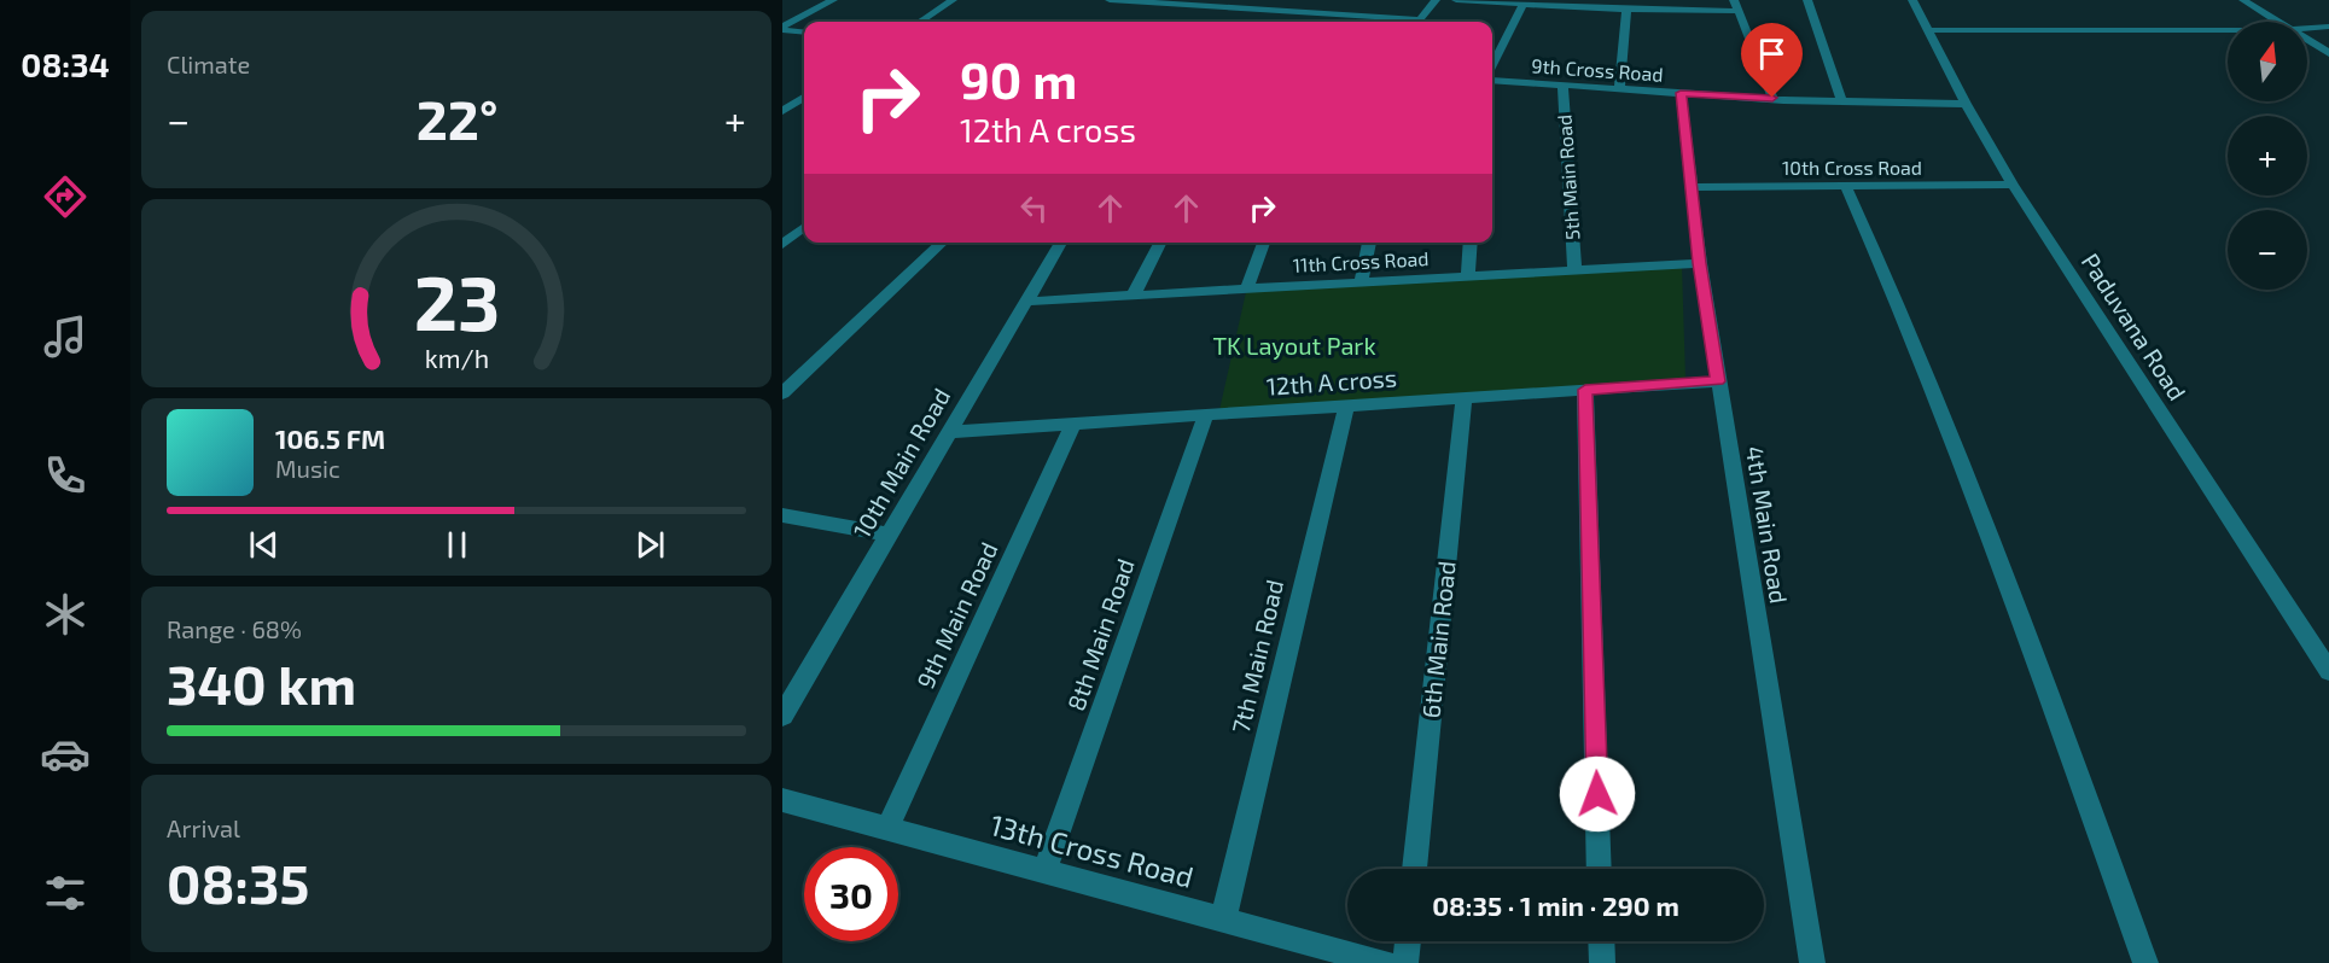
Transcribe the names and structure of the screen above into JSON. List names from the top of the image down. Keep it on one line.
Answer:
{"streets":{"street":["9th Cross Road","10th Cross Road","5th Main Road","11th Cross Road","Paduvana Road","12th A cross","10th Main Road","4th Main Road","9th Main Road","8th Main Road","6th Main Road","7th Main Road","13th Cross Road"]},"crossings":[["9th Cross Road","5th Main Road"],["9th Cross Road","Paduvana Road"],["9th Cross Road","4th Main Road"],["10th Cross Road","Paduvana Road"],["10th Cross Road","4th Main Road"],["5th Main Road","11th Cross Road"],["11th Cross Road","10th Main Road"],["11th Cross Road","4th Main Road"],["12th A cross","10th Main Road"],["12th A cross","4th Main Road"],["12th A cross","9th Main Road"],["12th A cross","8th Main Road"],["12th A cross","6th Main Road"],["12th A cross","7th Main Road"],["9th Main Road","13th Cross Road"],["8th Main Road","13th Cross Road"],["7th Main Road","13th Cross Road"]],"parks":["TK Layout Park"],"north":"top","page":{"tabs":"08:34","tile":["Climate",["Range · 68%","340 km"],["Arrival","08:35"]],"map_buttons":["+","−"],"turn":["90 m","12th A cross"],"heat":["−","22°","+"],"song":["106.5 FM","Music"],"limit":"30","trip":"08:35 · 1 min · 290 m","gauge":["23","km/h"]}}
